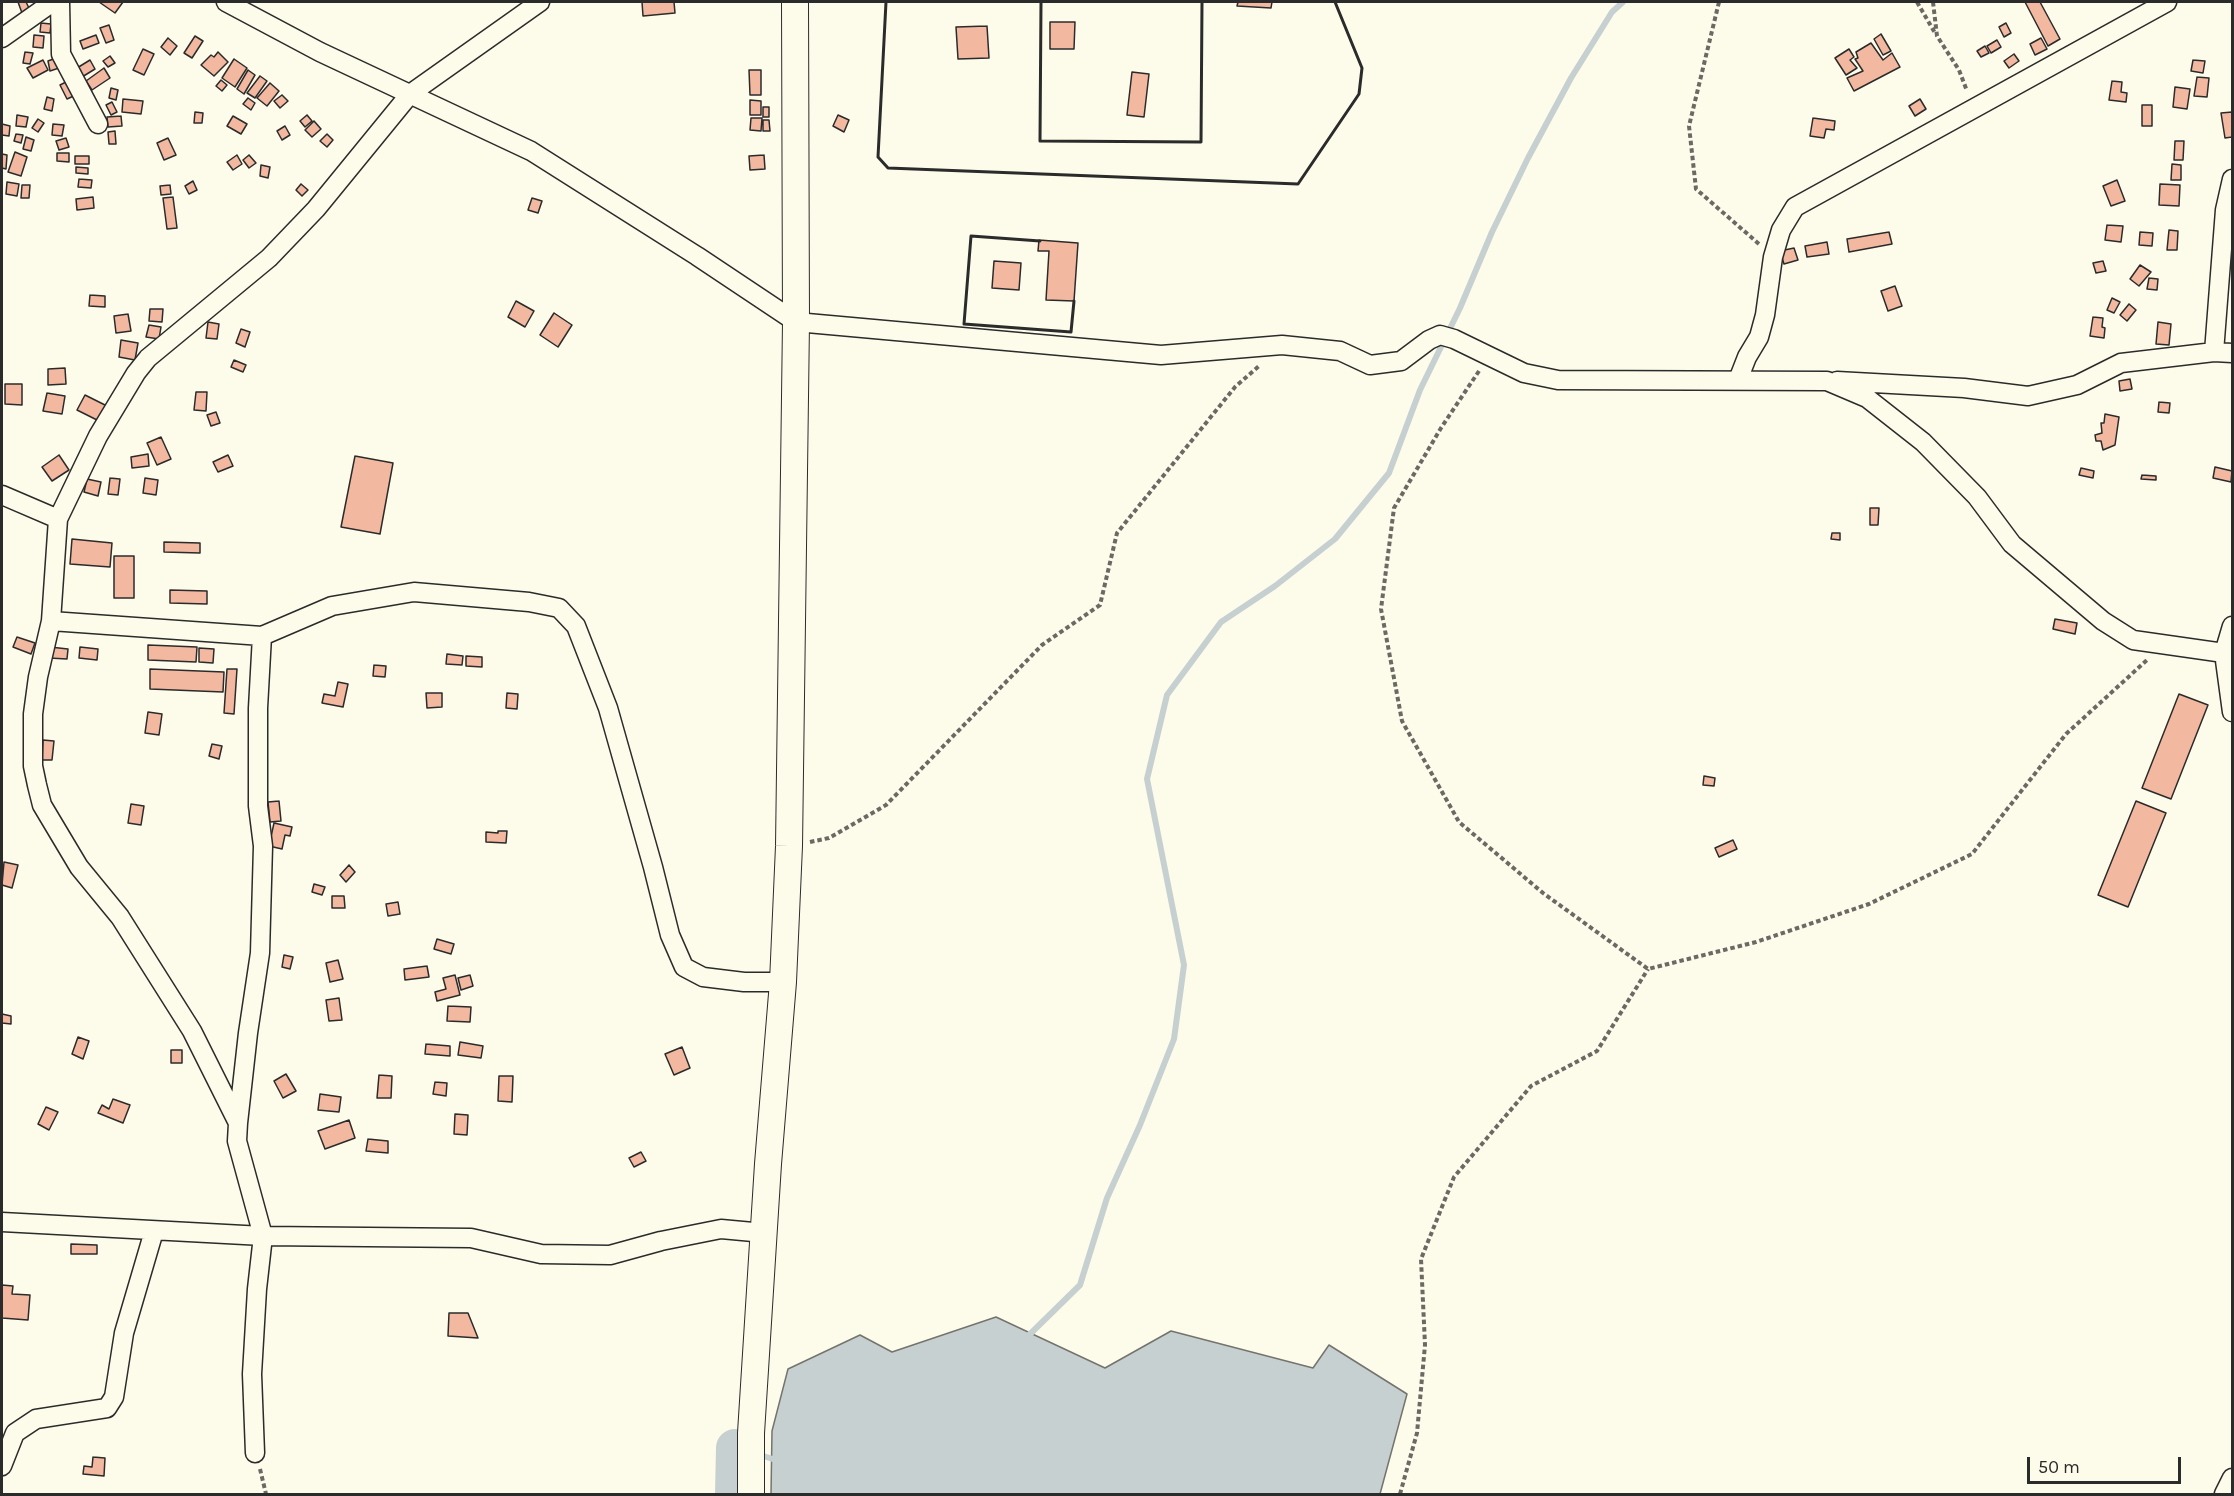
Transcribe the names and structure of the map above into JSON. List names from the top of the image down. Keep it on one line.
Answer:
{"scale_bar":"50 m"}
